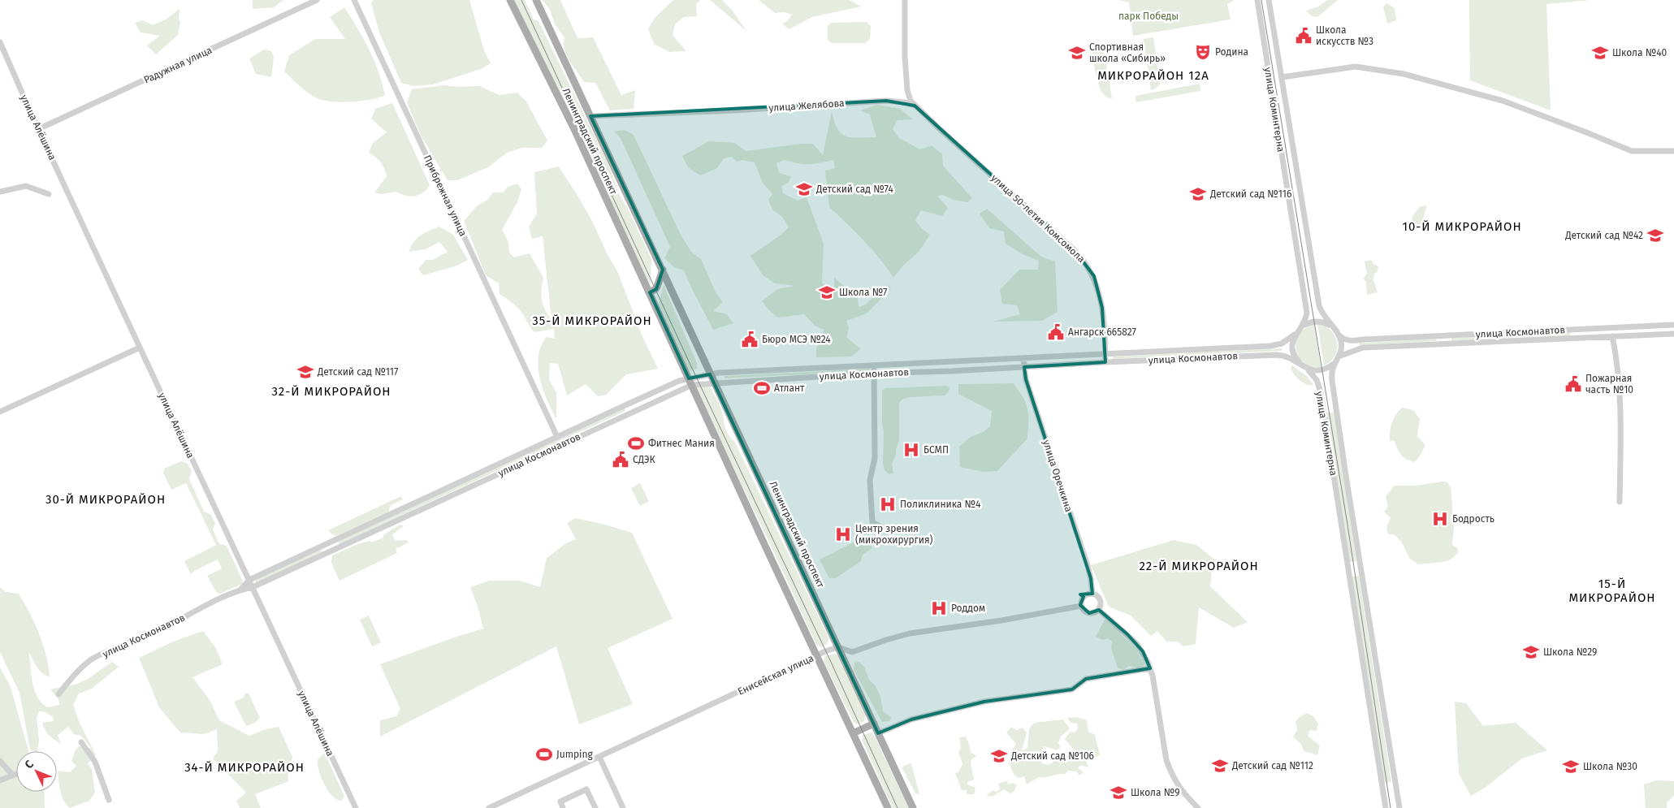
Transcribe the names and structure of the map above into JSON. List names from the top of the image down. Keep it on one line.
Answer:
{"streets":{"main road":["Ленинградский проспект"],"street":["Радужная улица","улица Желябова","улица Коминтерна","улица Алёшина","Прибрежная улица","улица 50-летия Комсомола","улица Космонавтов","улица Оречкина","Енисейская улица"]},"crossings":[["Радужная улица","улица Алёшина"],["улица Желябова","Ленинградский проспект"],["улица Желябова","улица 50-летия Комсомола"],["улица Коминтерна","улица Космонавтов"],["улица Алёшина","улица Космонавтов"],["Ленинградский проспект","улица Космонавтов"],["Ленинградский проспект","Енисейская улица"],["Прибрежная улица","улица Космонавтов"],["улица 50-летия Комсомола","улица Космонавтов"],["улица Космонавтов","улица Оречкина"],["улица Оречкина","Енисейская улица"]],"districts":["МИКРОРАЙОН 12А","10-Й МИКРОРАЙОН","35-Й МИКРОРАЙОН","32-Й МИКРОРАЙОН","30-Й МИКРОРАЙОН","22-Й МИКРОРАЙОН","15-Й МИКРОРАЙОН","34-Й МИКРОРАЙОН"],"parks":["парк Победы"],"places":{"public building":["Школа искусств №3","Ангарск 665827","Бюро МСЭ №24","Пожарная часть №10","СДЭК"],"theatre":["Родина"],"school or university":["Спортивная школа «Сибирь»","Школа №40","Детский сад №74","Детский сад №116","Детский сад №42","Школа №7","Детский сад №117","Школа №29","Детский сад №106","Детский сад №112","Школа №30","Школа №9"],"sports":["Атлант","Фитнес Мания","Jumping"],"hospital":["БСМП","Поликлиника №4","Бодрость","Центр зрения (микрохирургия)","Роддом"]},"north":"top left"}
